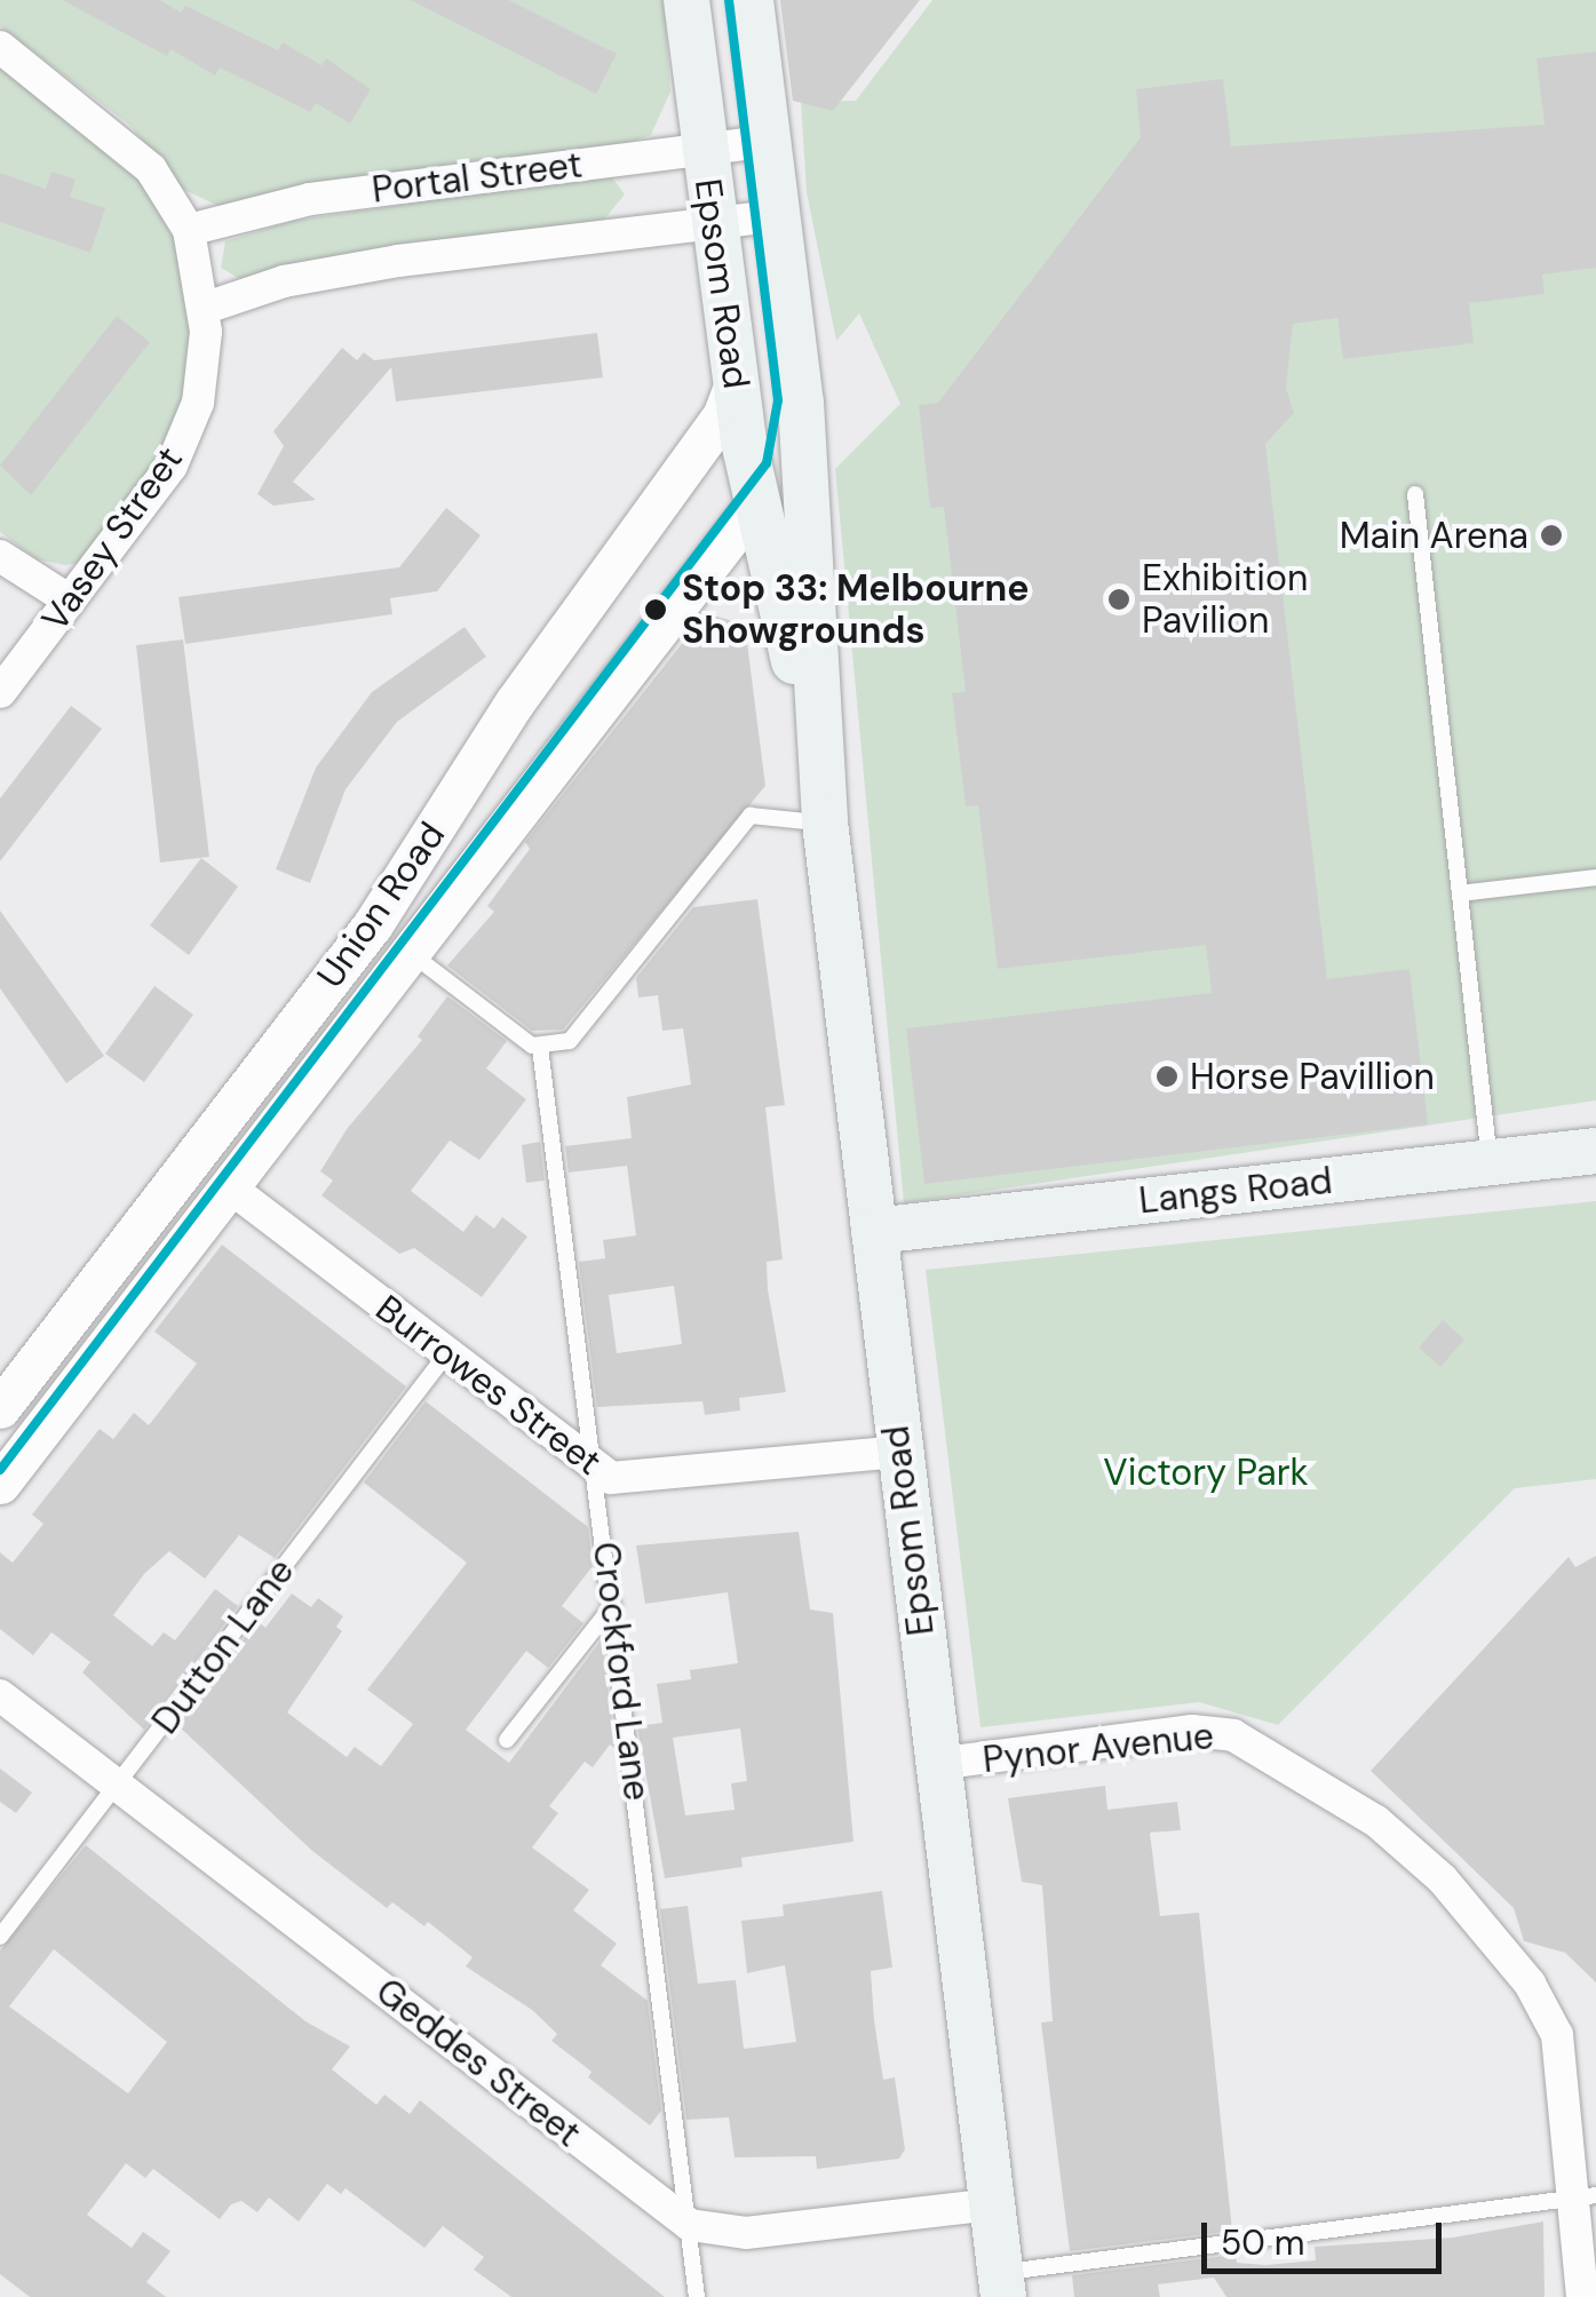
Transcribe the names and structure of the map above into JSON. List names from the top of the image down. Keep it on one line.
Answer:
{"streets":{"main road":["Epsom Road","Langs Road"],"street":["Portal Street","Vasey Street","Union Road","Burrowes Street","Pynor Avenue","Geddes Street"],"lane":["Dutton Lane","Crockford Lane"]},"crossings":[["Portal Street","Epsom Road"],["Portal Street","Vasey Street"],["Epsom Road","Union Road"],["Epsom Road","Langs Road"],["Epsom Road","Burrowes Street"],["Epsom Road","Pynor Avenue"],["Epsom Road","Geddes Street"],["Union Road","Burrowes Street"],["Burrowes Street","Dutton Lane"],["Burrowes Street","Crockford Lane"],["Dutton Lane","Geddes Street"],["Crockford Lane","Geddes Street"]],"parks":["Victory Park"],"places":["Main Arena","Exhibition Pavilion","Stop 33: Melbourne Showgrounds","Horse Pavillion"],"scale_bar":"50 m"}
